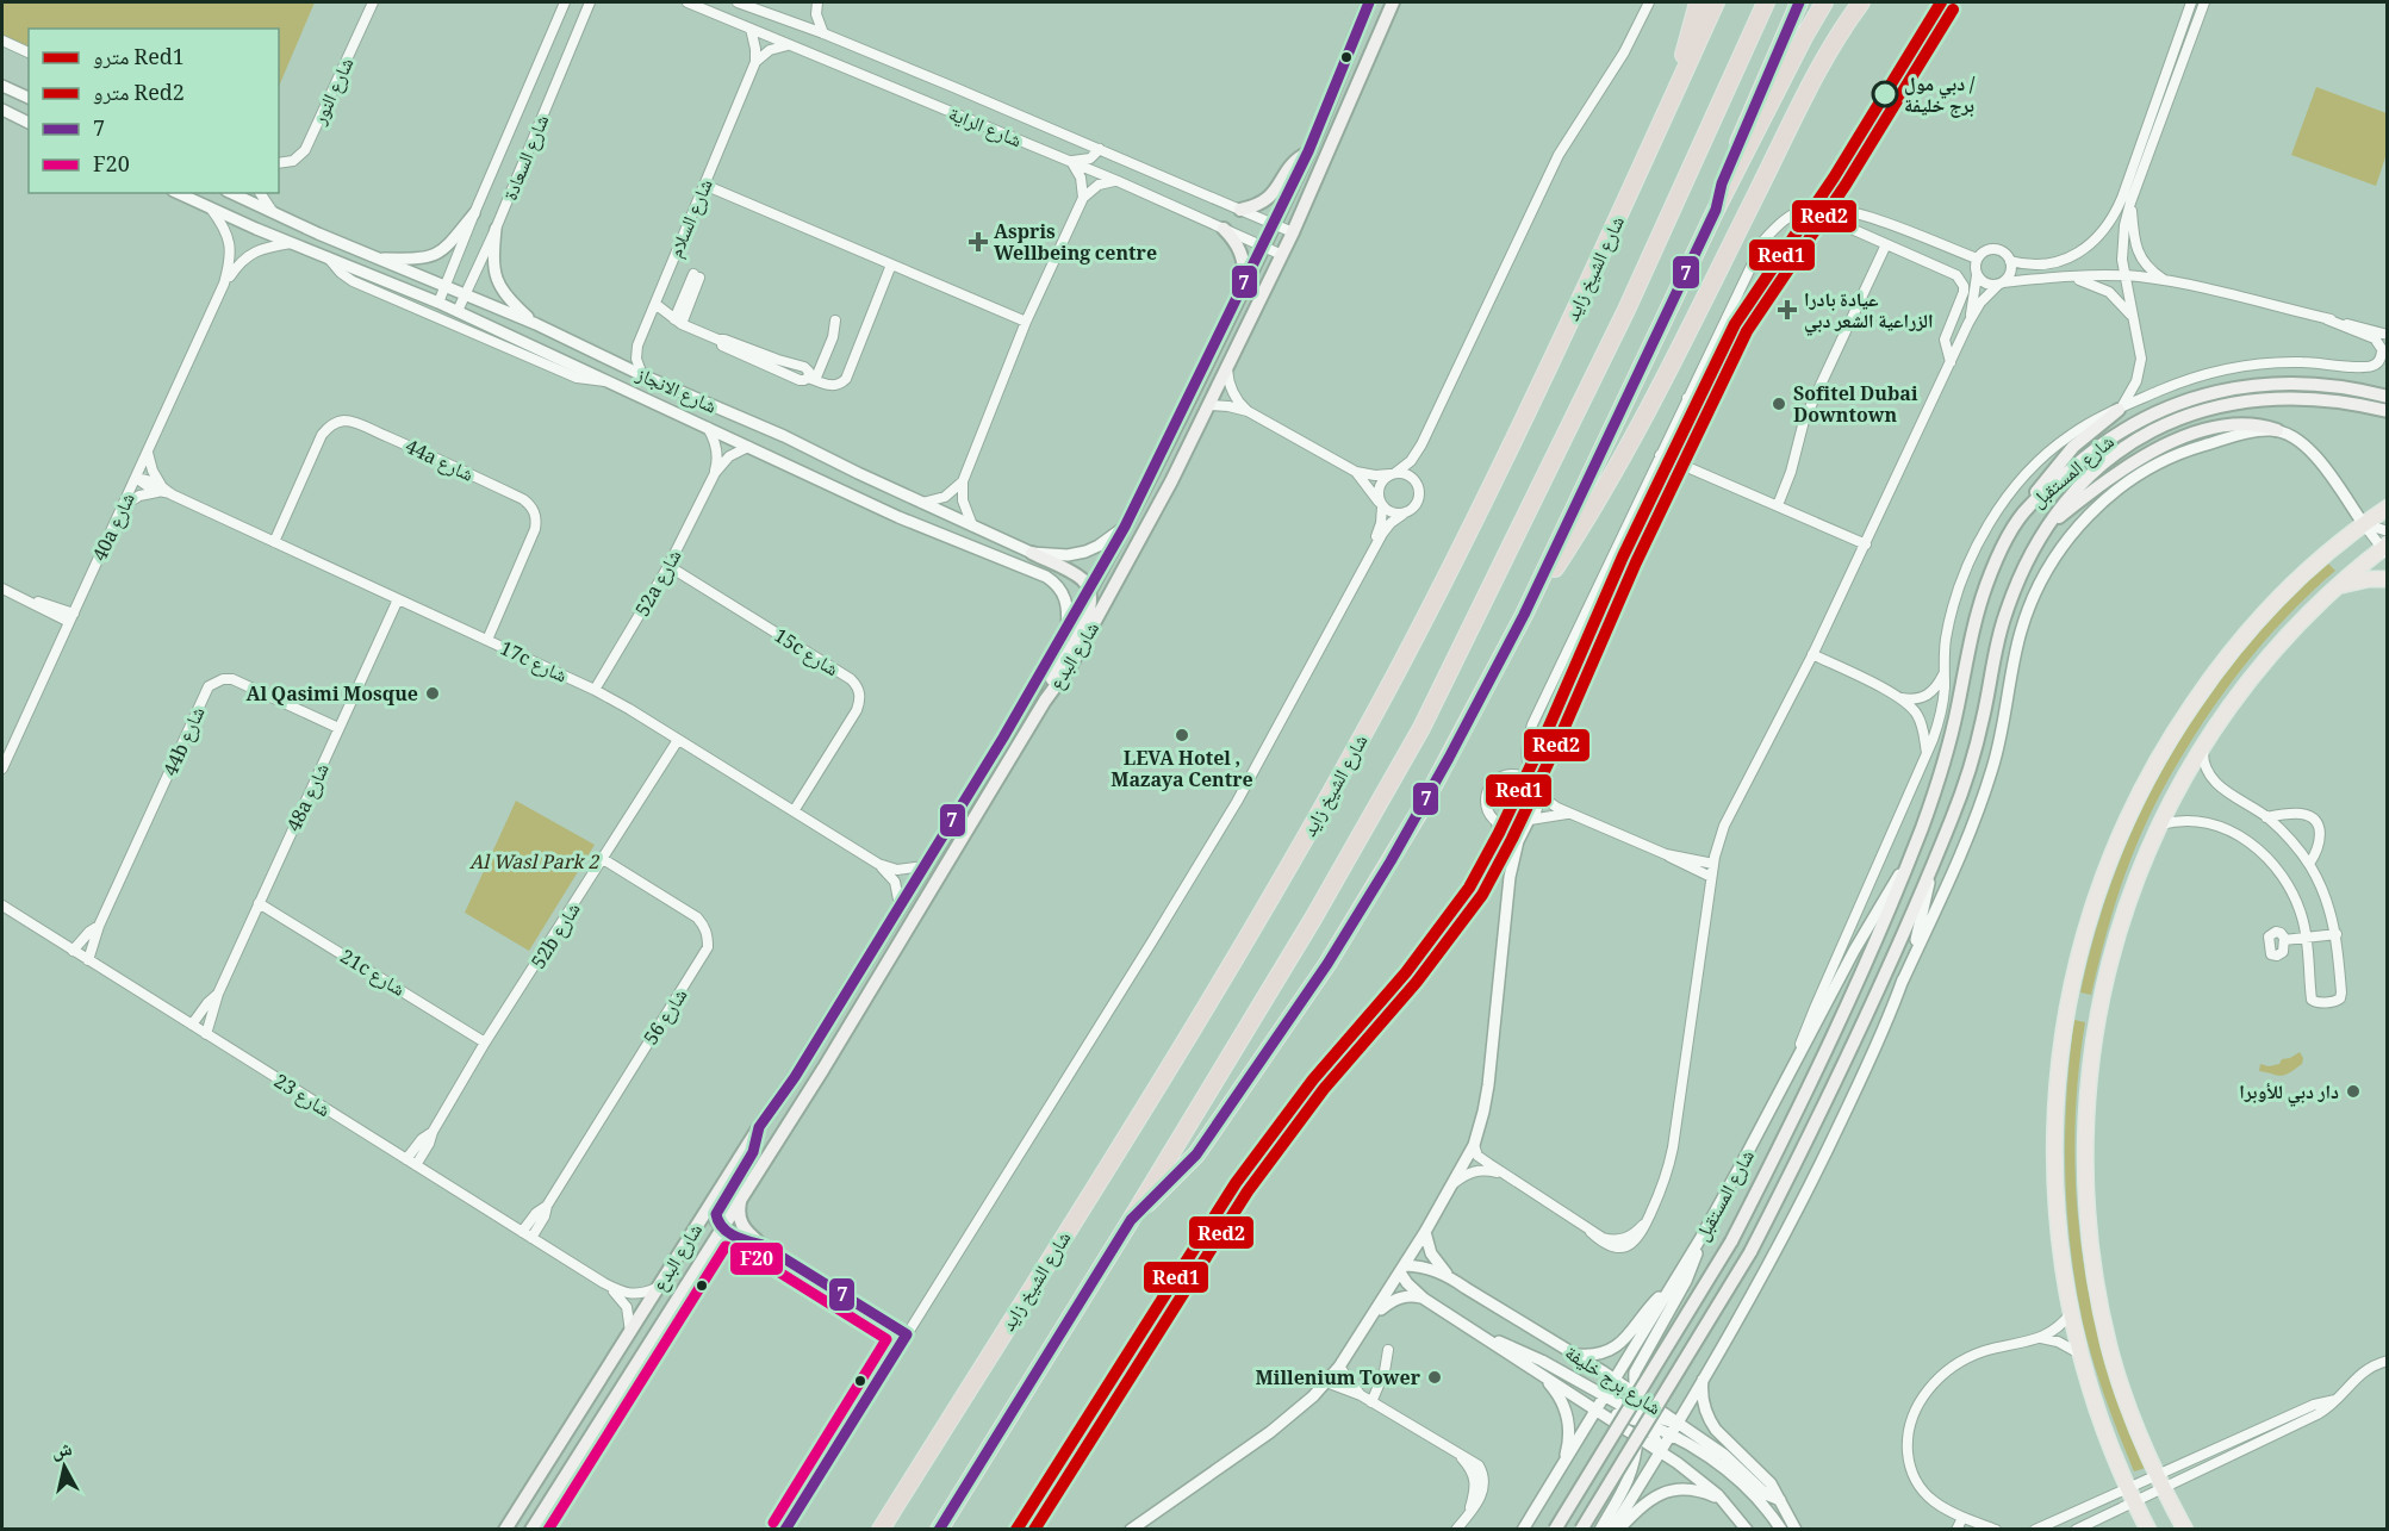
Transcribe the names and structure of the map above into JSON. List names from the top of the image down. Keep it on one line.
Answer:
{"streets":{"highway":["شارع الشيخ زايد"],"main road":["شارع المستقبل","شارع البدع"],"street":["شارع النور","شارع الراية","شارع السعادة","شارع السلام","شارع الانجاز","44a شارع","40a شارع","52a شارع","15c شارع","17c شارع","44b شارع","48a شارع","52b شارع","21c شارع","شارع 56","شارع 23","شارع برج خليفة"]},"crossings":[["شارع الراية","شارع البدع"],["شارع السعادة","شارع الانجاز"],["شارع السلام","شارع الانجاز"],["شارع الانجاز","40a شارع"],["شارع الانجاز","52a شارع"],["شارع الانجاز","شارع البدع"],["44a شارع","17c شارع"],["شارع المستقبل","شارع برج خليفة"],["40a شارع","17c شارع"],["52a شارع","15c شارع"],["52a شارع","17c شارع"],["15c شارع","17c شارع"],["شارع البدع","17c شارع"],["شارع البدع","شارع 23"],["17c شارع","48a شارع"],["17c شارع","52b شارع"],["44b شارع","48a شارع"],["44b شارع","شارع 23"],["48a شارع","21c شارع"],["48a شارع","شارع 23"],["52b شارع","21c شارع"],["52b شارع","شارع 56"],["52b شارع","شارع 23"],["شارع 56","شارع 23"]],"parks":["Al Wasl Park 2"],"places":{"other":["دبي مول / برج خليفة","Sofitel Dubai Downtown","Al Qasimi Mosque","LEVA Hotel , Mazaya Centre","دار دبي للأوبرا","Millenium Tower"],"health":["Aspris Wellbeing centre","عيادة بادرا الزراعية الشعر دبي"]},"lines":["metro line Red1","transit line 7","metro line Red2","transit line F20"],"legend":["مترو Red1","مترو Red2","7","F20"],"north":"top"}
